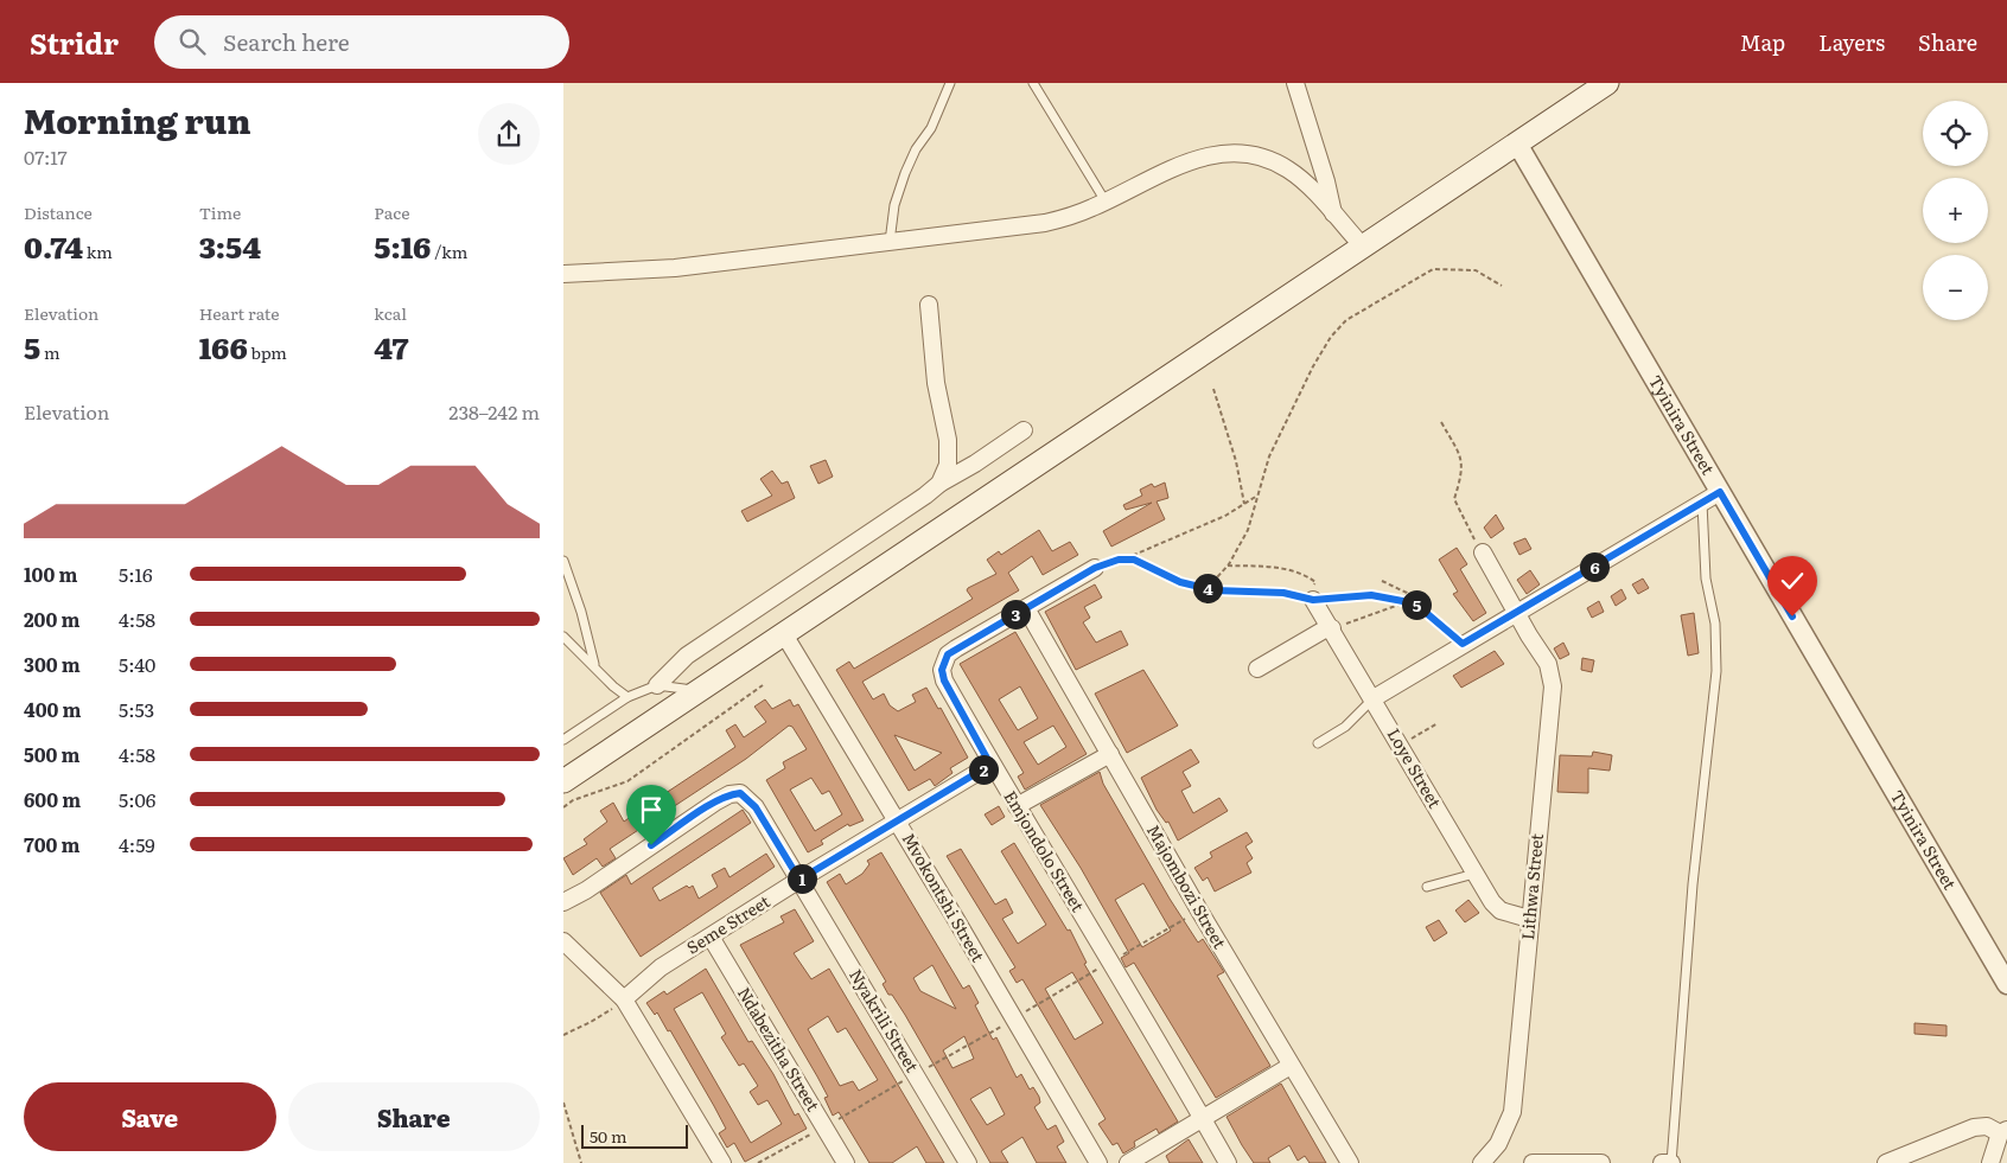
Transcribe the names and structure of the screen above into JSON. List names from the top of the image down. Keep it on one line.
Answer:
{"streets":{"street":["Tyinira Street","Loye Street","Emjondolo Street","Majombozi Street","Lithwa Street","Mvokontshi Street","Seme Street","Nyakrili Street","Ndabezitha Street"]},"crossings":[["Loye Street","Lithwa Street"],["Emjondolo Street","Majombozi Street"],["Emjondolo Street","Seme Street"],["Mvokontshi Street","Seme Street"],["Seme Street","Nyakrili Street"],["Seme Street","Ndabezitha Street"]],"scale_bar":"50 m","page":{"header":"Stridr","search":"Search here","nav":["Map","Layers","Share"],"heading":["Morning run","07:17"],"map_buttons":["+","−"],"stats":[["Distance","0.74 km"],["Time","3:54"],["Pace","5:16 /km"],["Elevation","5 m"],["Heart rate","166 bpm"],["kcal","47"]],"chart":["Elevation","238–242 m"],"list":[{"name":"100 m","note":"5:16"},{"name":"200 m","note":"4:58"},{"name":"300 m","note":"5:40"},{"name":"400 m","note":"5:53"},{"name":"500 m","note":"4:58"},{"name":"600 m","note":"5:06"},{"name":"700 m","note":"4:59"}],"pins":["6","4","5","3","2","1"],"buttons":["Save","Share"],"scale":"50 m"}}
